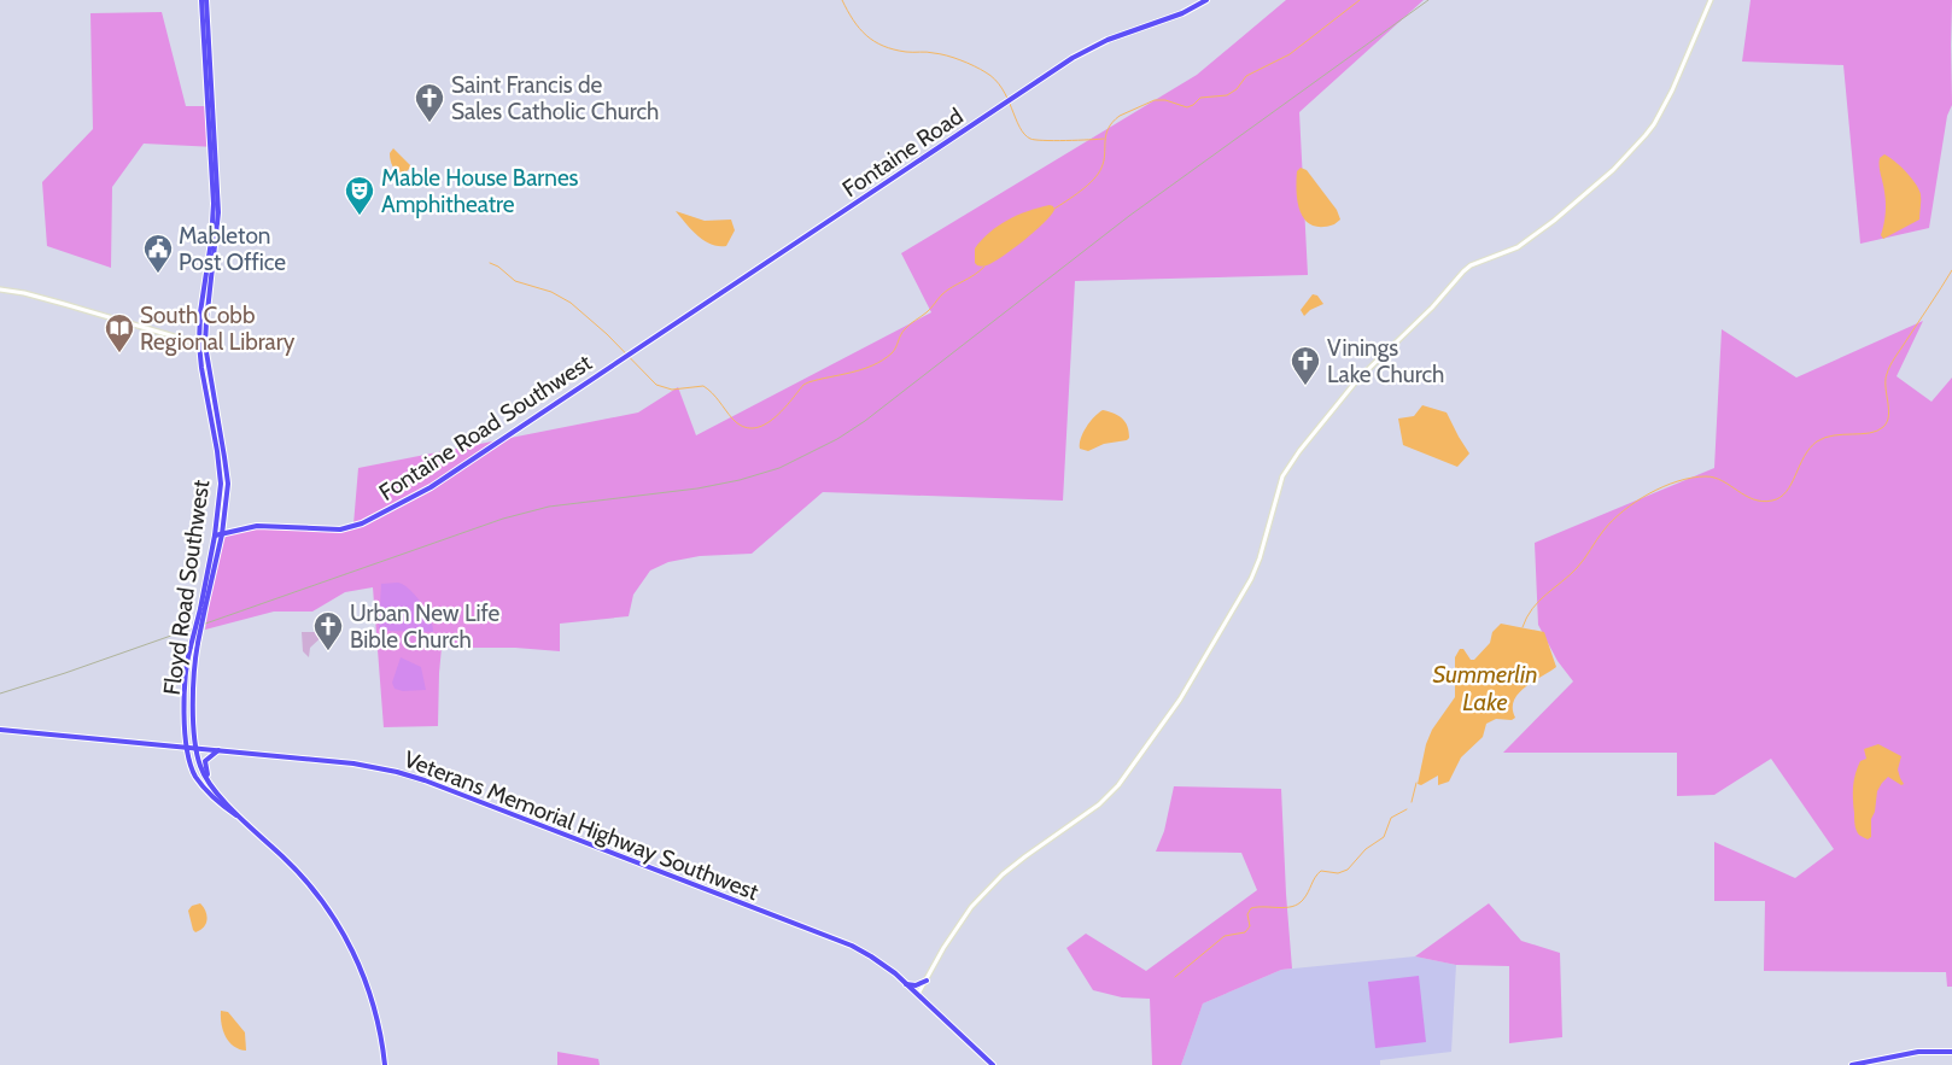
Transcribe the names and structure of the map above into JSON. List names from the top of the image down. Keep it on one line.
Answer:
{"streets":{"main road":["Fontaine Road","Fontaine Road Southwest","Floyd Road Southwest","Veterans Memorial Highway Southwest"]},"crossings":[["Fontaine Road","Fontaine Road Southwest"],["Fontaine Road Southwest","Floyd Road Southwest"],["Floyd Road Southwest","Veterans Memorial Highway Southwest"]],"water":["Summerlin Lake"],"places":{"church":["Saint Francis de Sales Catholic Church","Vinings Lake Church","Urban New Life Bible Church"],"theatre":["Mable House Barnes Amphitheatre"],"public building":["Mableton Post Office"],"library":["South Cobb Regional Library"]}}
